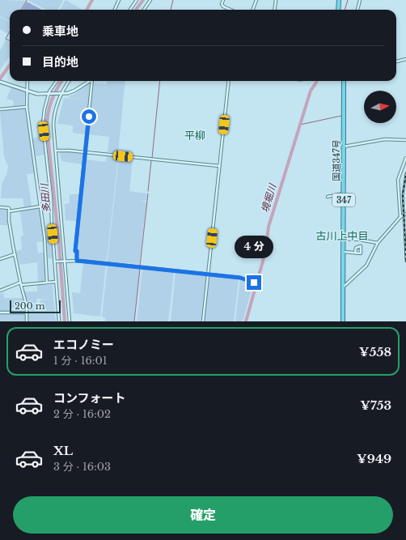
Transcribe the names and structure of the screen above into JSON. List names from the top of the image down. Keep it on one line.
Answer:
{"streets":{"highway":["国道347号","347"]},"districts":["平柳","古川上中目"],"water":["多田川","境堀川"],"scale_bar":"200 m","north":"right","page":{"banner":["乗車地","目的地"],"bubble":"4 分","scale":"200 m","list":[{"name":"エコノミー","note":"1 分 · 16:01","value":"¥558"},{"name":"コンフォート","note":"2 分 · 16:02","value":"¥753"},{"name":"XL","note":"3 分 · 16:03","value":"¥949"}],"buttons":"確定"}}
